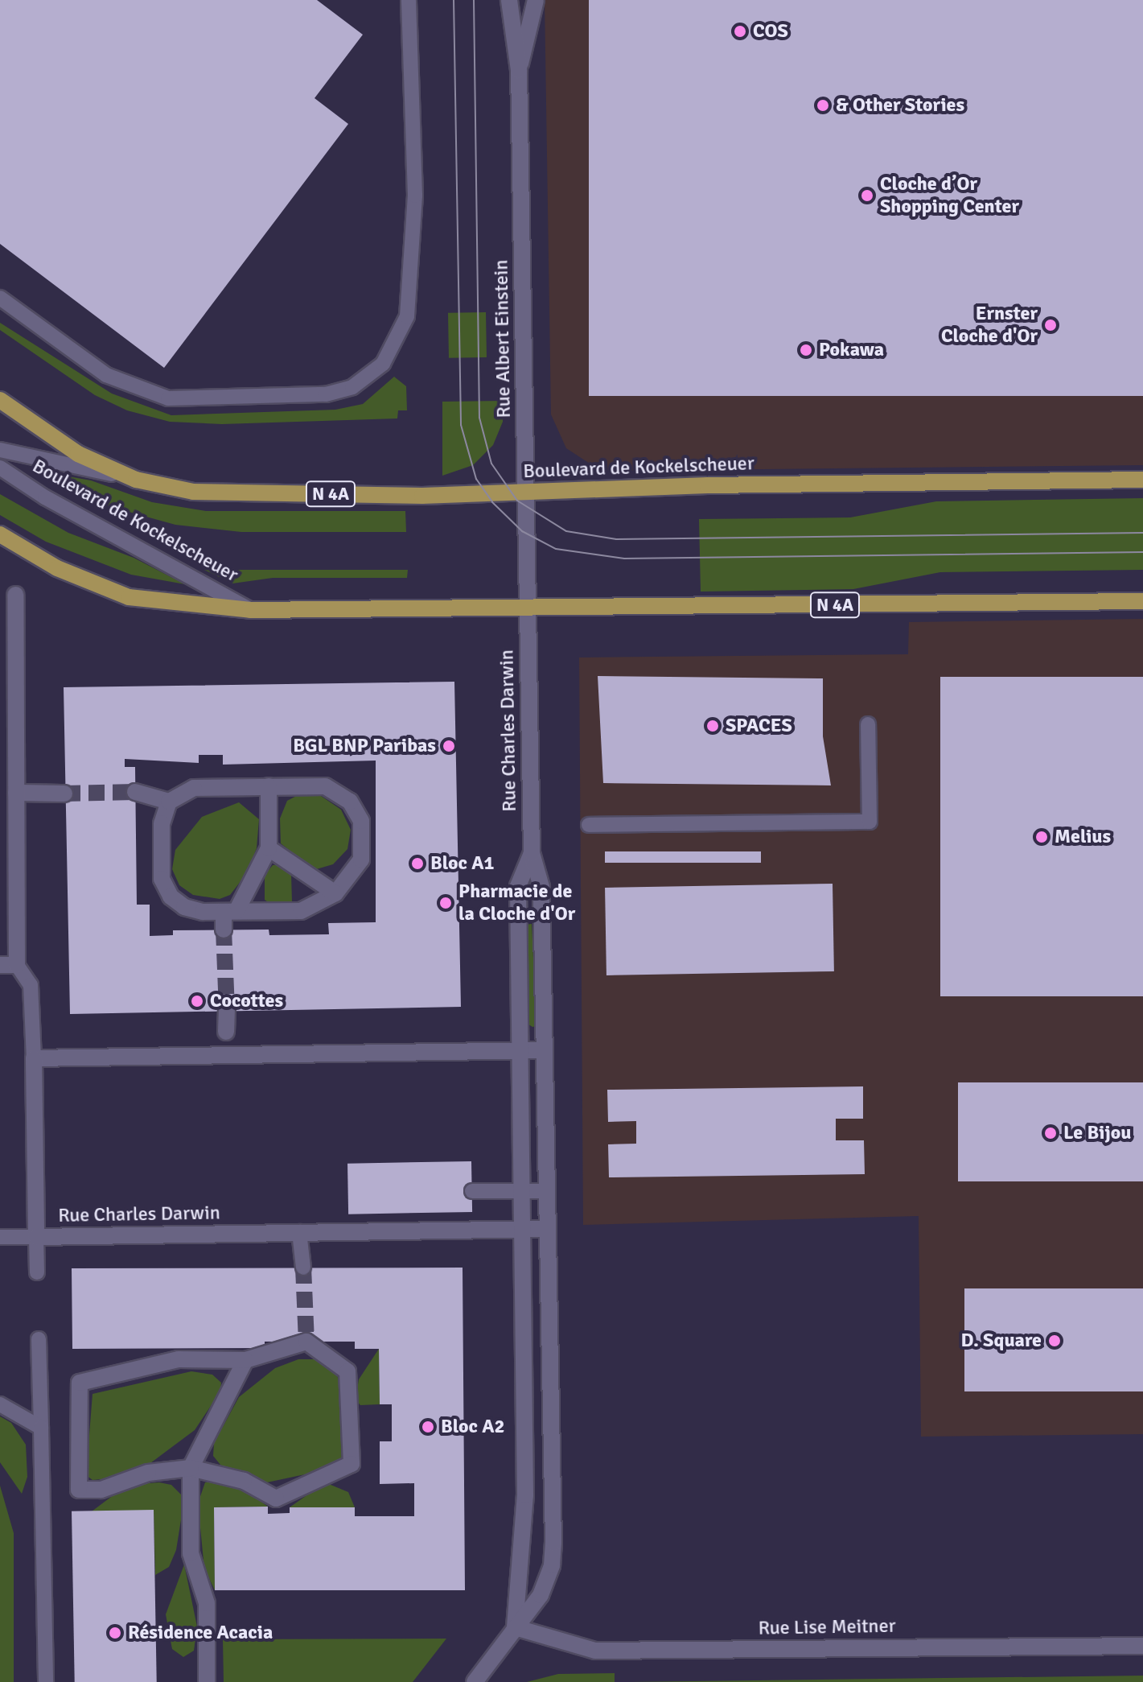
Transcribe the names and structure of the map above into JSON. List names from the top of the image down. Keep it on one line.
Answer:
{"streets":{"main road":["Boulevard de Kockelscheuer","N 4A"],"street":["Rue Albert Einstein","Rue Charles Darwin","Rue Lise Meitner"]},"crossings":[["Rue Albert Einstein","Boulevard de Kockelscheuer"],["Rue Albert Einstein","Rue Charles Darwin"],["Boulevard de Kockelscheuer","Rue Charles Darwin"],["Rue Charles Darwin","Rue Lise Meitner"]],"places":["COS","& Other Stories","Cloche d’Or Shopping Center","Ernster Cloche d'Or","Pokawa","SPACES","BGL BNP Paribas","Melius","Bloc A1","Pharmacie de la Cloche d'Or","Cocottes","Le Bijou","D. Square","Bloc A2","Résidence Acacia"]}
